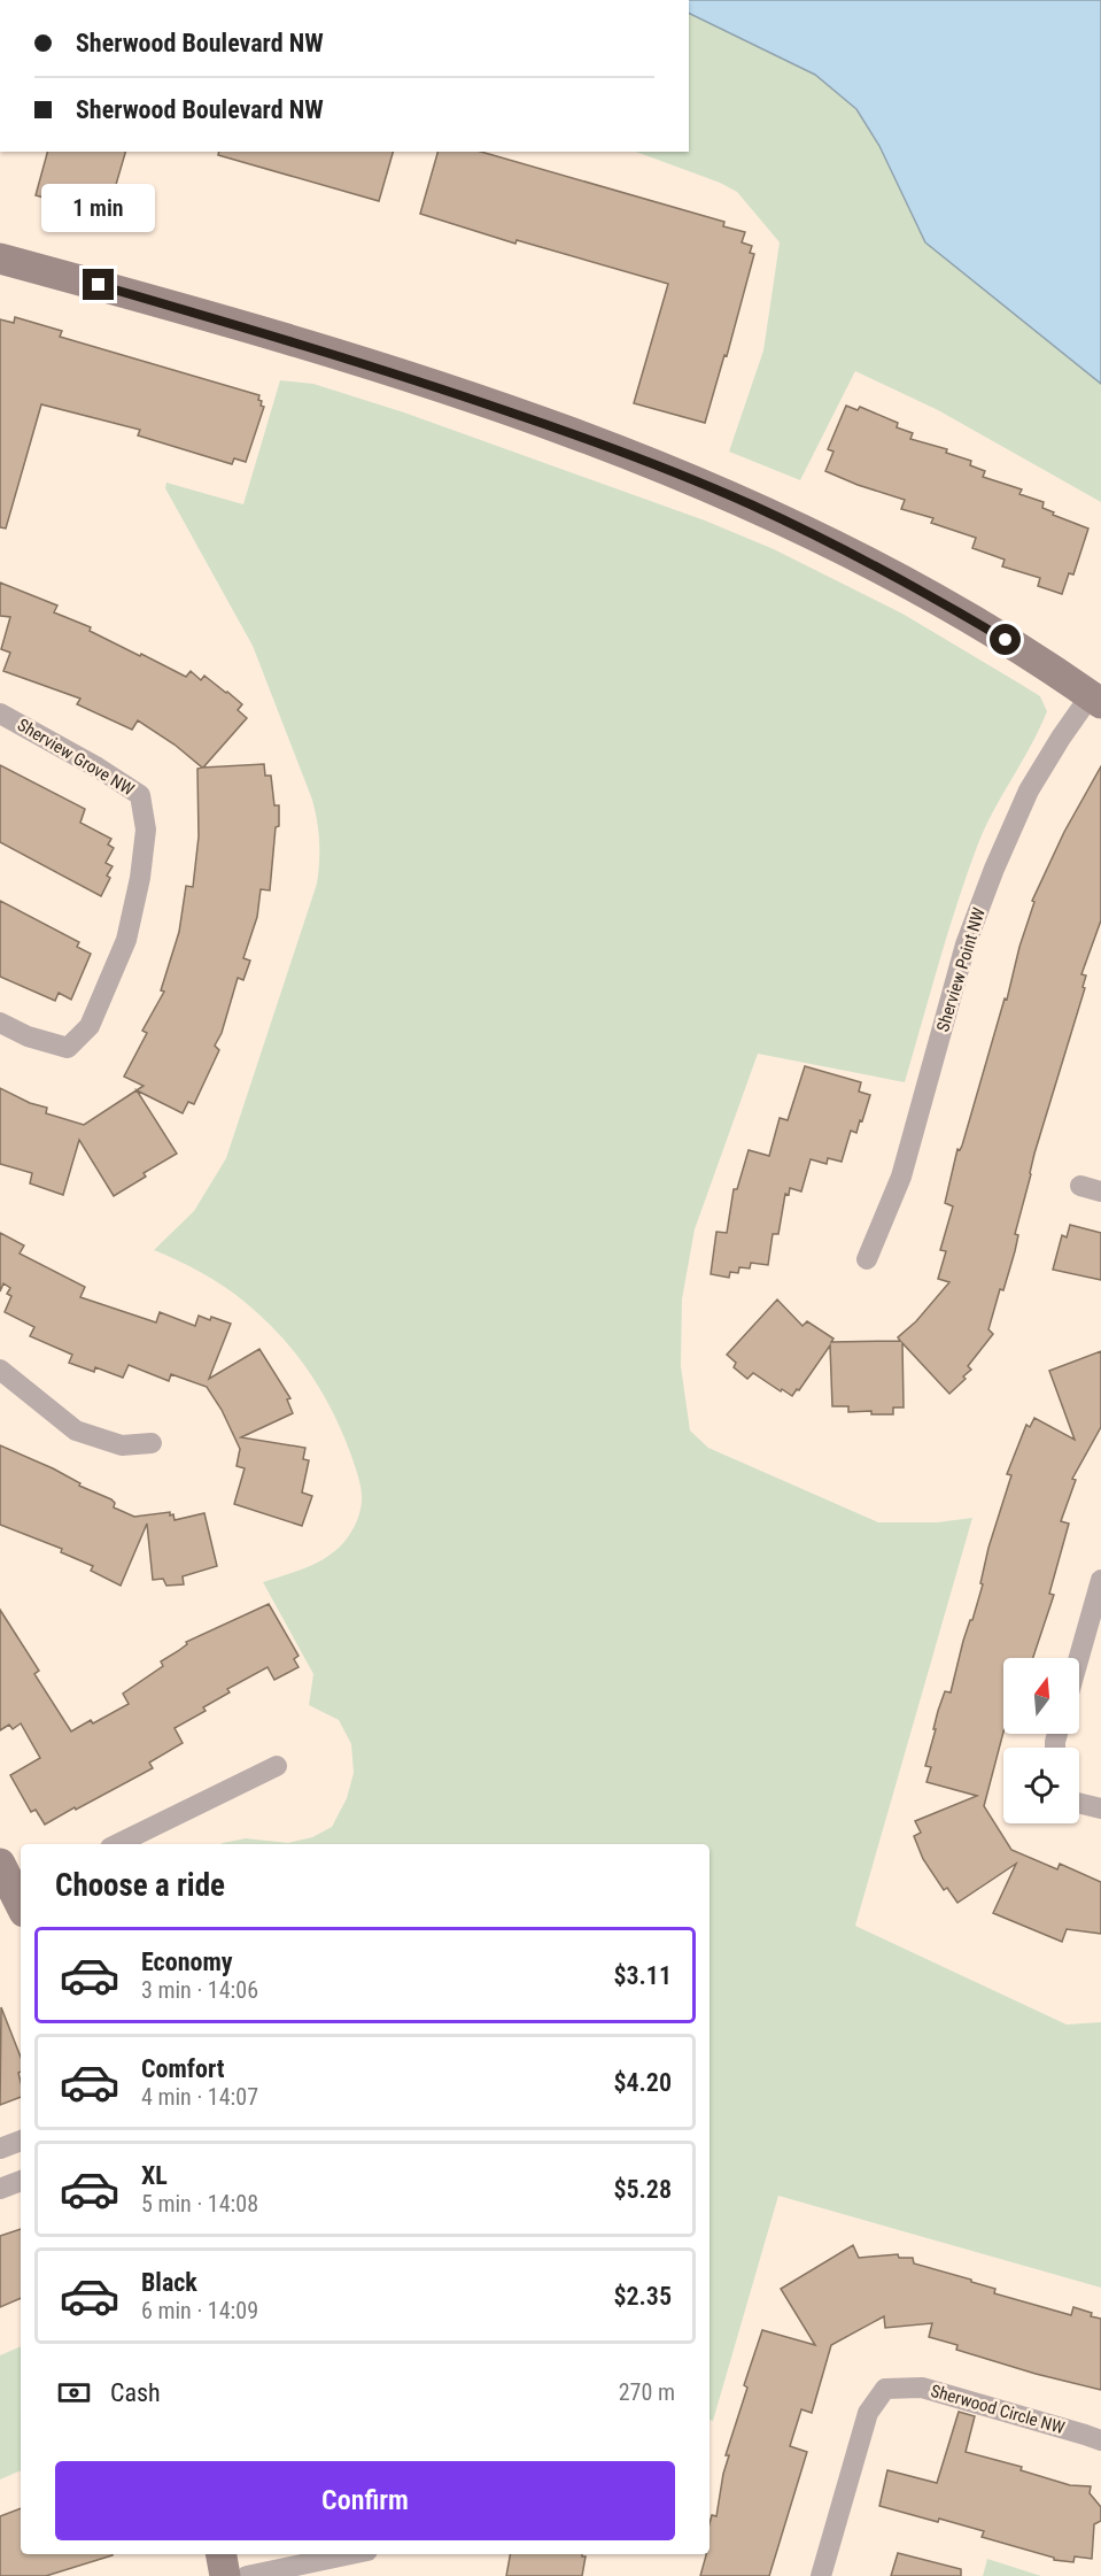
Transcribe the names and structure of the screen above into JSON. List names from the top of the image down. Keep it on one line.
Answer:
{"streets":{"street":["Sherview Grove NW","Sherview Point NW","Sherwood Circle NW"]},"north":"top","page":{"banner":["Sherwood Boulevard NW","Sherwood Boulevard NW"],"bubble":"1 min","heading":"Choose a ride","list":[{"name":"Economy","note":"3 min · 14:06","value":"$3.11"},{"name":"Comfort","note":"4 min · 14:07","value":"$4.20"},{"name":"XL","note":"5 min · 14:08","value":"$5.28"},{"name":"Black","note":"6 min · 14:09","value":"$2.35"}],"pay":["Cash","270 m"],"buttons":"Confirm"}}
